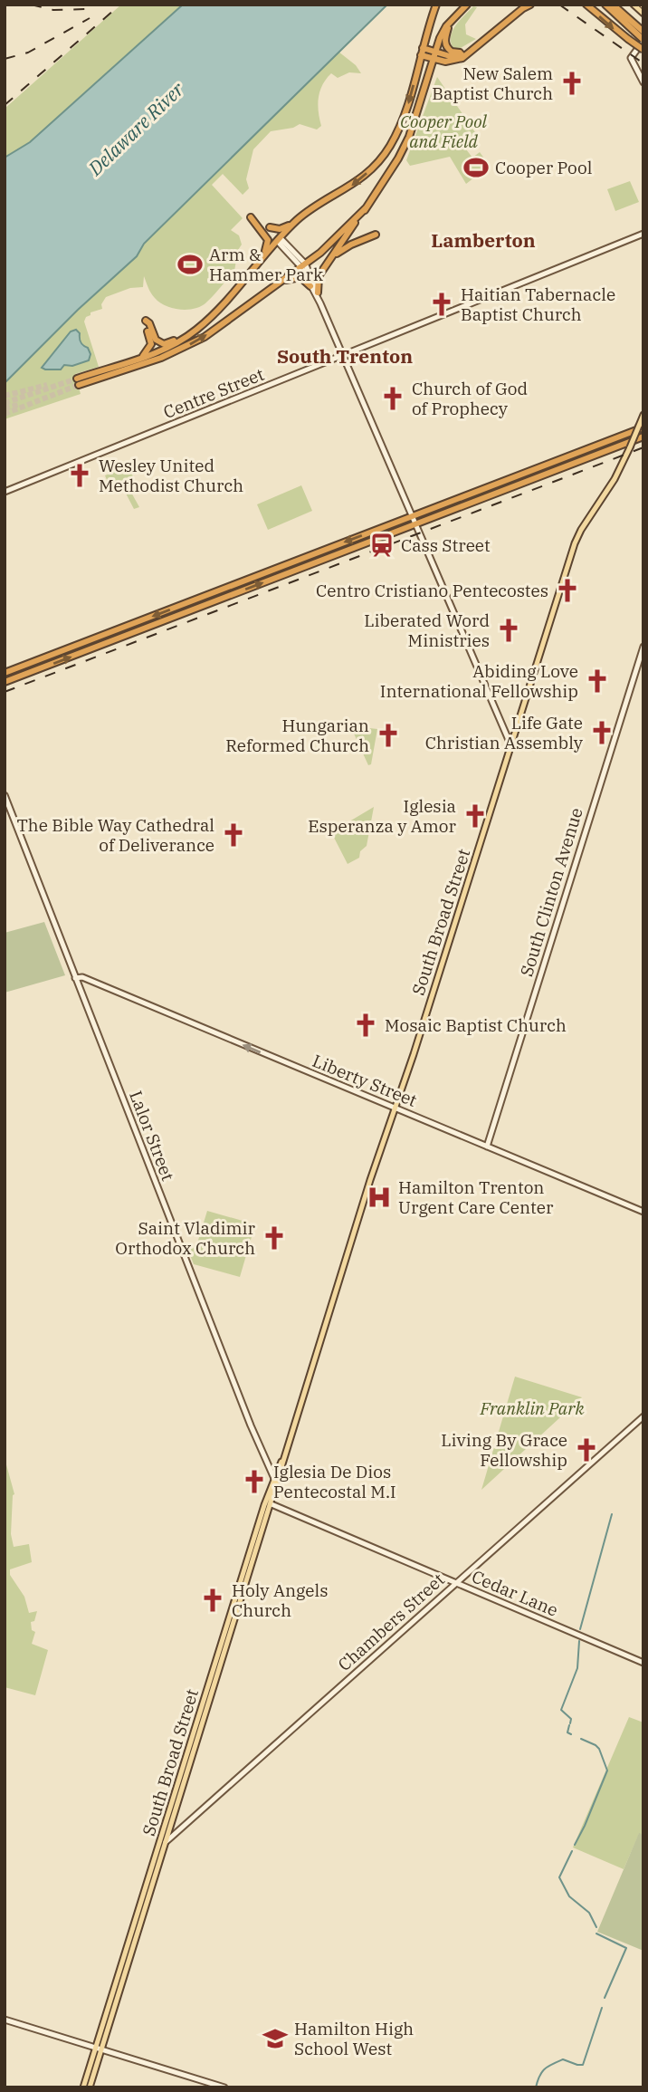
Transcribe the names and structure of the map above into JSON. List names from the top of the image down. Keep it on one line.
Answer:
{"streets":{"main road":["South Broad Street"],"street":["Centre Street","South Clinton Avenue","Liberty Street","Lalor Street","Cedar Lane","Chambers Street"]},"crossings":[["South Clinton Avenue","Liberty Street"],["South Broad Street","Liberty Street"],["South Broad Street","Lalor Street"],["South Broad Street","Cedar Lane"],["South Broad Street","Chambers Street"],["Liberty Street","Lalor Street"],["Cedar Lane","Chambers Street"]],"one_way":["Liberty Street"],"districts":["Lamberton","South Trenton"],"water":["Delaware River"],"parks":["Cooper Pool and Field","Franklin Park"],"places":{"church":["New Salem Baptist Church","Haitian Tabernacle Baptist Church","Church of God of Prophecy","Wesley United Methodist Church","Centro Cristiano Pentecostes","Liberated Word Ministries","Abiding Love International Fellowship","Life Gate Christian Assembly","Hungarian Reformed Church","Iglesia Esperanza y Amor","The Bible Way Cathedral of Deliverance","Mosaic Baptist Church","Saint Vladimir Orthodox Church","Living By Grace Fellowship","Iglesia De Dios Pentecostal M.I","Holy Angels Church"],"sports":["Cooper Pool","Arm & Hammer Park"],"station":["Cass Street"],"hospital":["Hamilton Trenton Urgent Care Center"],"school or university":["Hamilton High School West"]}}
